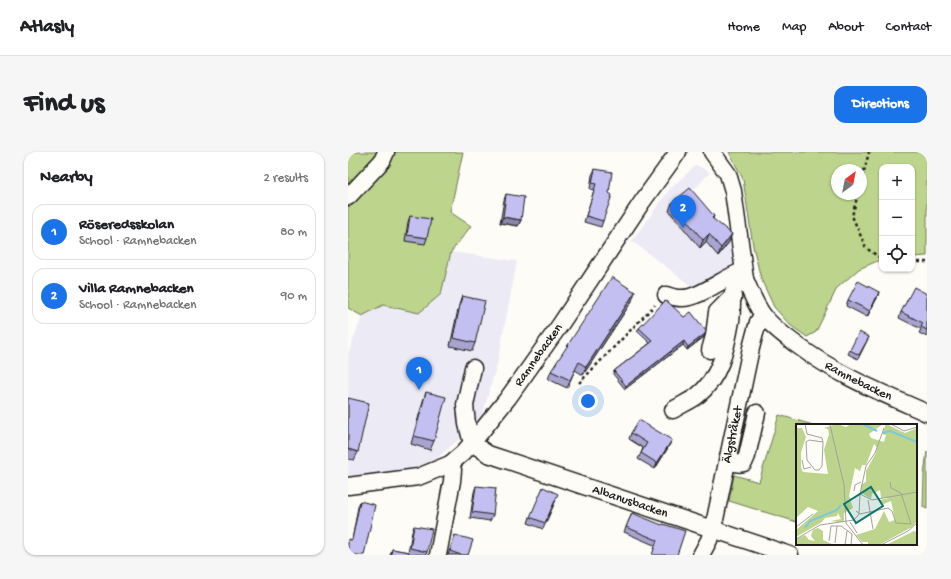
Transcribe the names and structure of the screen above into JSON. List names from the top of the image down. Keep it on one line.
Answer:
{"streets":{"street":["Ramnebacken","Älgstråket","Albanusbacken"]},"crossings":[["Ramnebacken","Älgstråket"],["Ramnebacken","Albanusbacken"],["Älgstråket","Albanusbacken"]],"north":"top right","page":{"header":"Atlasly","nav":["Home","Map","About","Contact"],"buttons":"Directions","title":"Find us","heading":["Nearby","2 results"],"map_buttons":["+","−"],"pins":["2","1"],"list":[{"mark":"1","name":"Röseredsskolan","note":"School · Ramnebacken","value":"80 m"},{"mark":"2","name":"Villa Ramnebacken","note":"School · Ramnebacken","value":"90 m"}]}}
